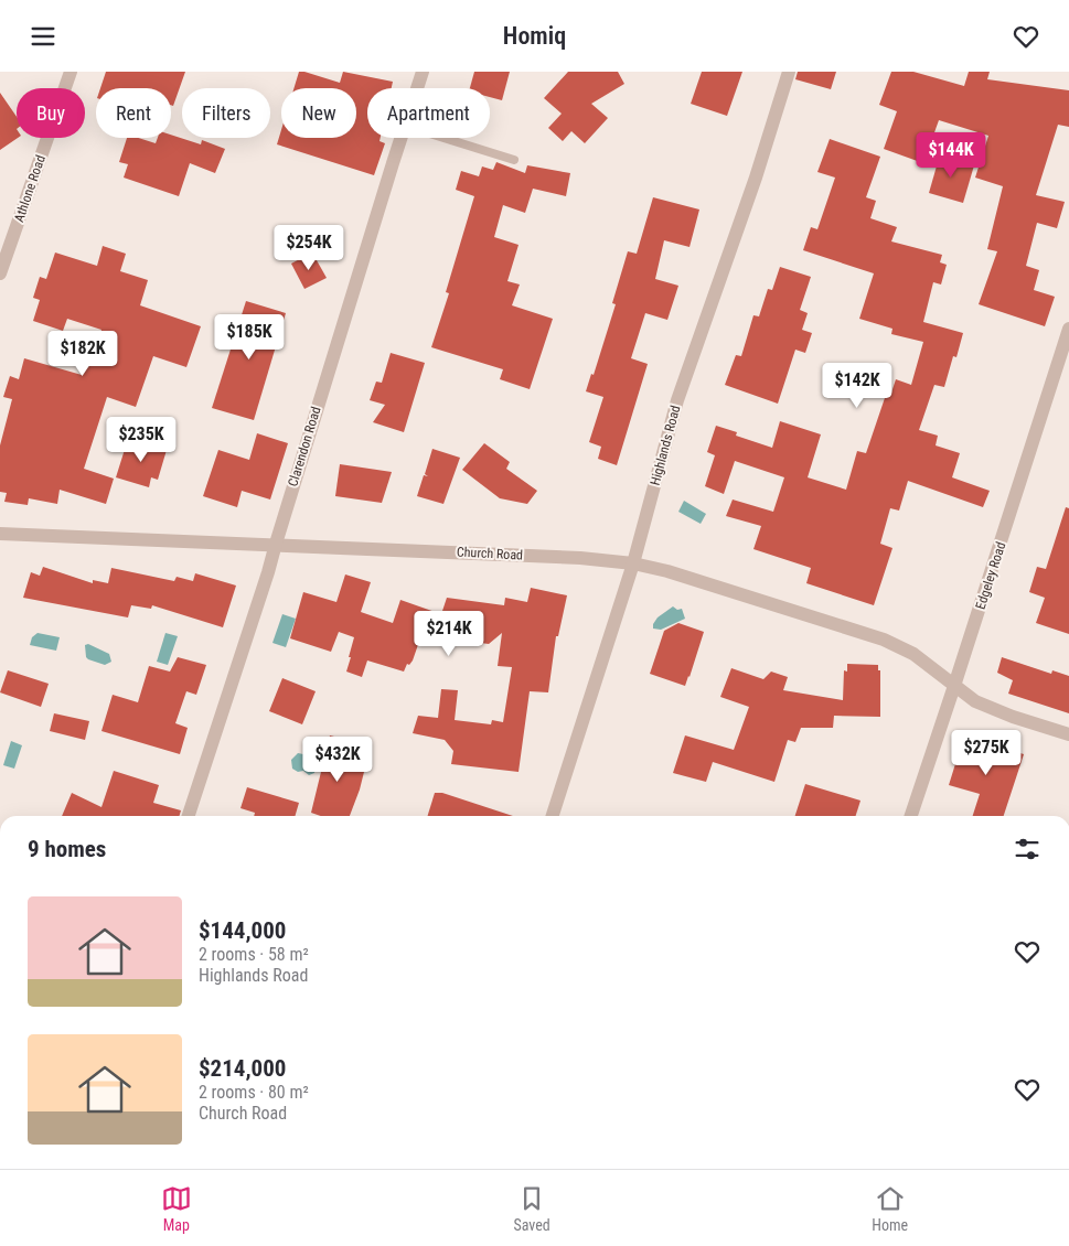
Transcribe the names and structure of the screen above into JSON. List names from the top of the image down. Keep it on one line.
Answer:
{"streets":{"street":["Athlone Road","Highlands Road","Clarendon Road","Church Road","Edgeley Road"]},"crossings":[["Highlands Road","Church Road"],["Clarendon Road","Church Road"],["Church Road","Edgeley Road"]],"page":{"header":"Homiq","chip":["Buy","Rent","Filters","New","Apartment"],"price":["$144K","$254K","$185K","$182K","$142K","$235K","$214K","$275K","$432K"],"heading":"9 homes","list":[{"name":"$144,000","note":"2 rooms · 58 m² · Highlands Road"},{"name":"$214,000","note":"2 rooms · 80 m² · Church Road"}],"tabs":["Map","Saved","Home"]}}
